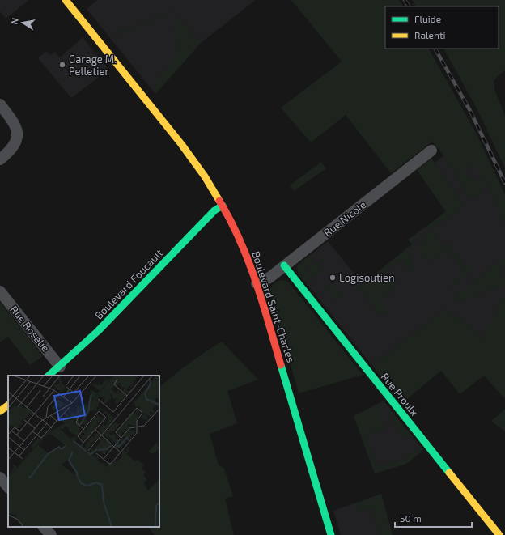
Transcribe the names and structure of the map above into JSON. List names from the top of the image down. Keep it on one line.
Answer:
{"streets":{"street":["Rue Nicole","Boulevard Foucault","Boulevard Saint-Charles","Rue Rosalie","Rue Proulx"]},"crossings":[["Rue Nicole","Boulevard Saint-Charles"],["Rue Nicole","Rue Proulx"],["Boulevard Foucault","Boulevard Saint-Charles"],["Boulevard Foucault","Rue Rosalie"]],"places":["Garage M. Pelletier","Logisoutien"],"legend":["Fluide","Ralenti"],"scale_bar":"50 m","north":"left"}
